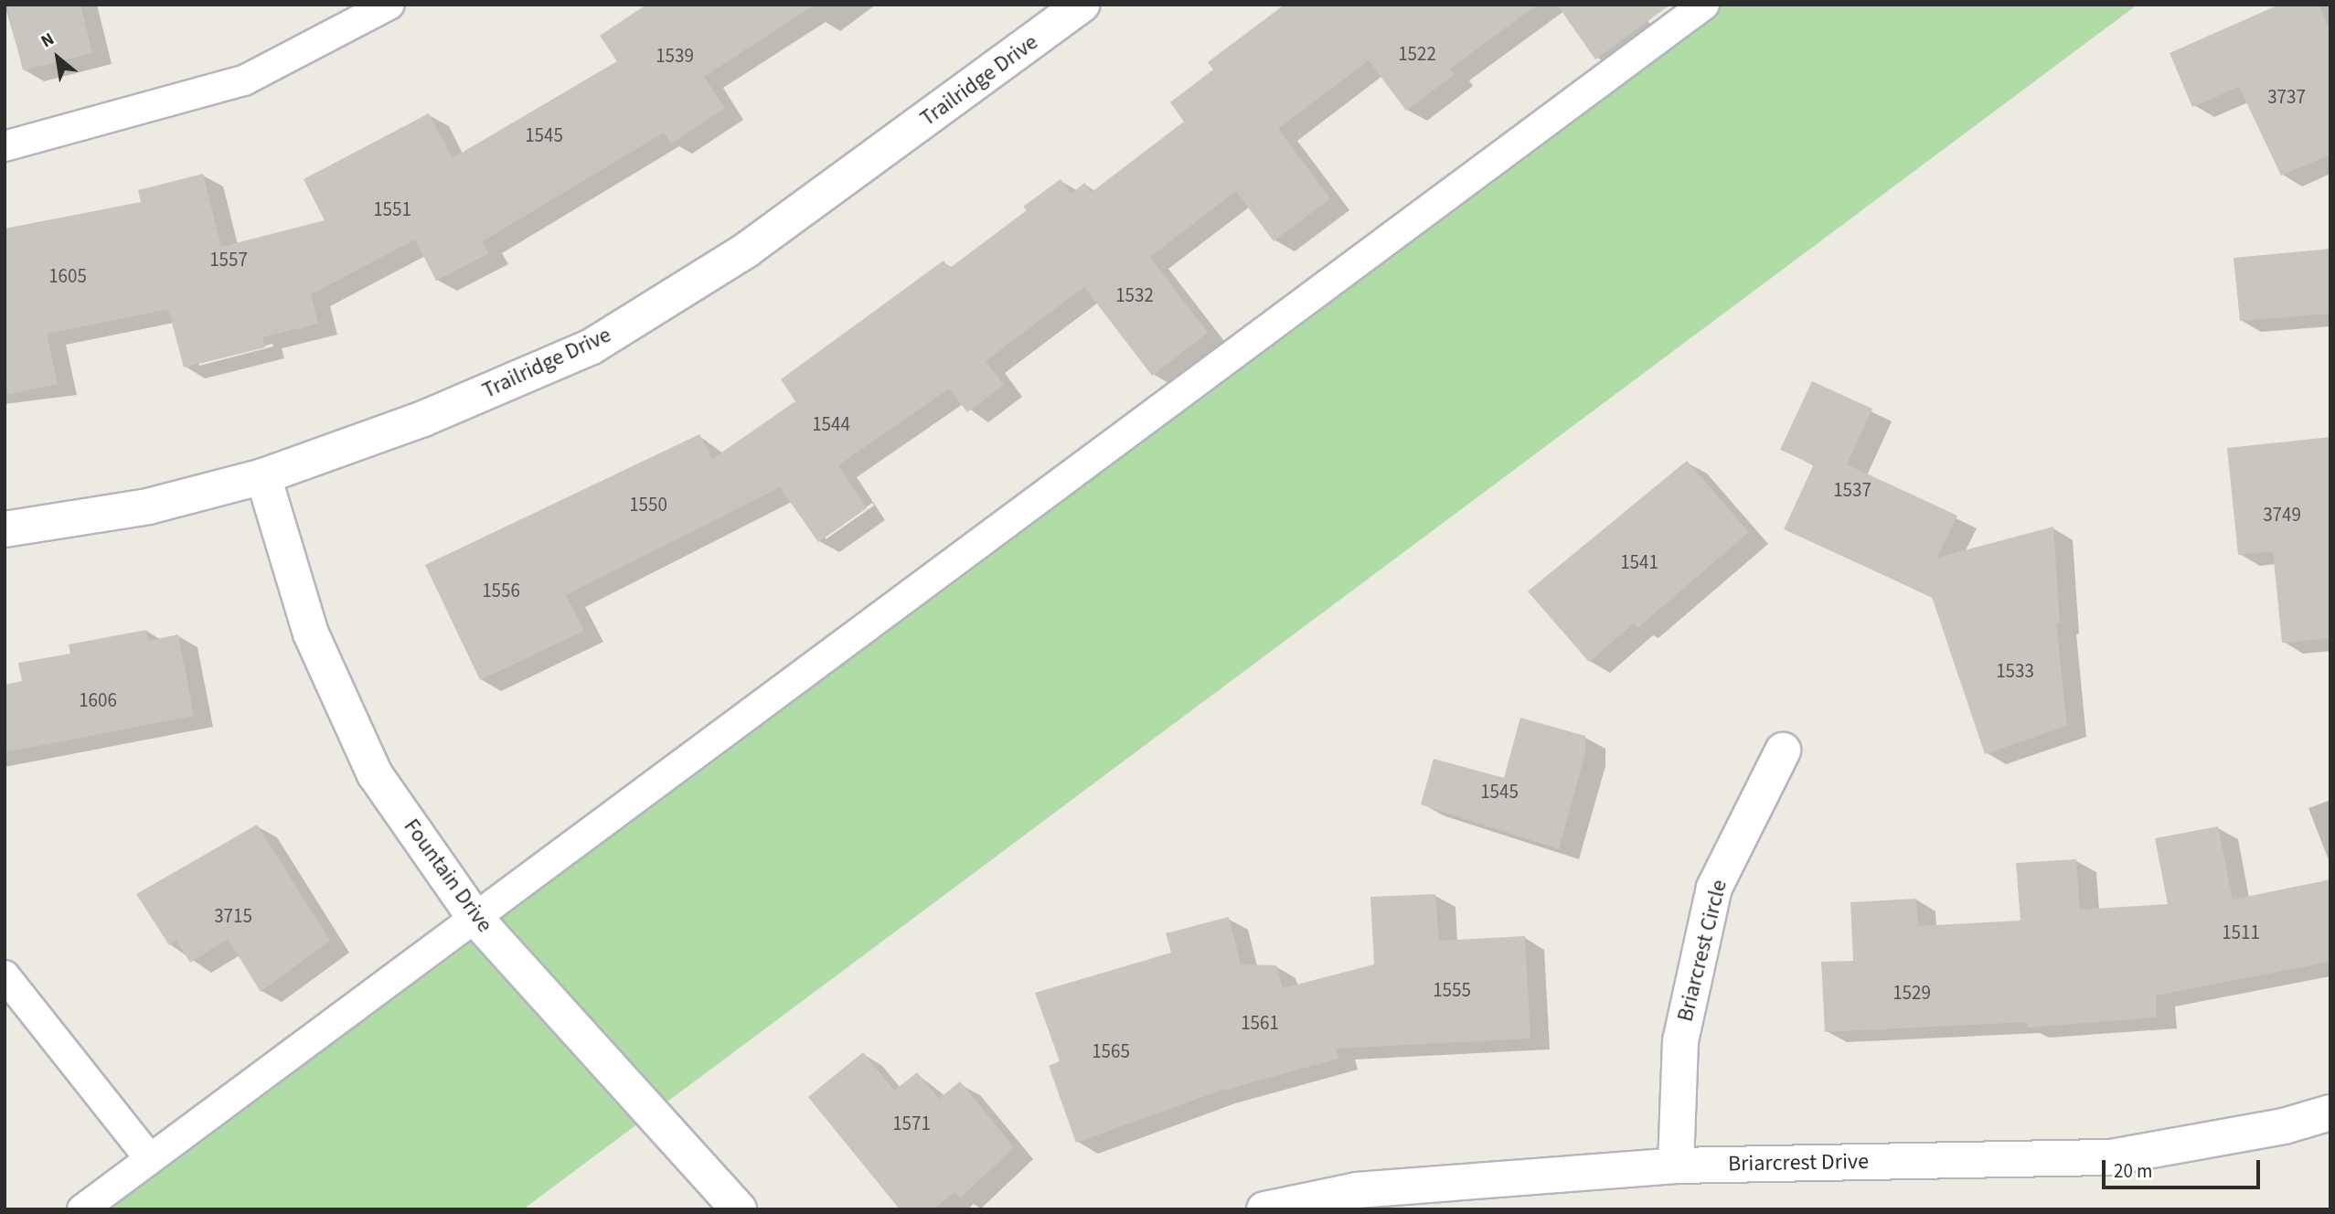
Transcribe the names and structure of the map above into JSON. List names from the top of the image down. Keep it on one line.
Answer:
{"streets":{"street":["Trailridge Drive","Fountain Drive","Briarcrest Circle","Briarcrest Drive"]},"crossings":[["Trailridge Drive","Fountain Drive"],["Briarcrest Circle","Briarcrest Drive"]],"house_numbers":["1522","1539","3737","1545","1551","1557","1605","1532","1544","1537","1550","3749","1541","1556","1533","1606","1545","3715","1511","1555","1529","1561","1565","1571"],"scale_bar":"20 m","north":"top left"}
